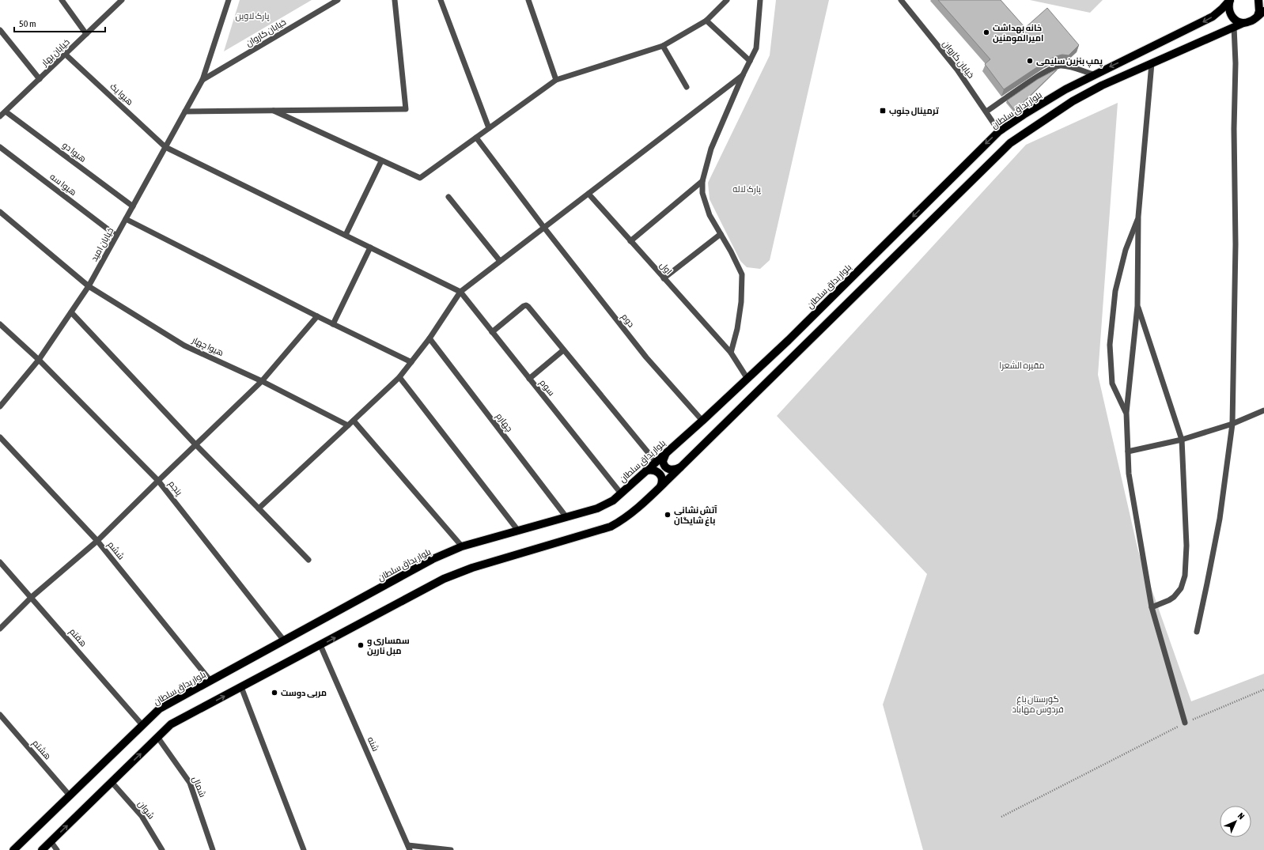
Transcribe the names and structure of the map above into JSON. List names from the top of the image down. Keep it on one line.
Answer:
{"streets":{"main road":["بلوار بداق سلطان"],"street":["خیابان کاروان","خیابان بهار","هیوا یک","هیوا دو","هیوا سه","خیابان امید","اول","دوم","هیوا چهار","سوم","چهارم","پنجم","ششم","هفتم","شنه","هشتم","شمال","شوان"]},"crossings":[["خیابان کاروان","بلوار بداق سلطان"],["خیابان کاروان","خیابان امید"],["خیابان بهار","هیوا یک"],["خیابان بهار","هیوا دو"],["هیوا یک","خیابان امید"],["هیوا یک","سوم"],["بلوار بداق سلطان","اول"],["بلوار بداق سلطان","دوم"],["بلوار بداق سلطان","سوم"],["بلوار بداق سلطان","چهارم"],["بلوار بداق سلطان","پنجم"],["بلوار بداق سلطان","ششم"],["بلوار بداق سلطان","هفتم"],["بلوار بداق سلطان","هشتم"],["هیوا دو","خیابان امید"],["هیوا سه","خیابان امید"],["خیابان امید","هیوا چهار"],["خیابان امید","پنجم"]],"parks":["پارک لاوین","پارک لاله","مقیره الشعرا","گورستان باغ فردوس مهاباد"],"places":{"other":["خانه بهداشت امیرالمومنین","پمپ بنزین سلیمی","آتش نشانی باغ شایگان","سمساری و مبل نارین","مربی دوست"],"transit":["ترمینال جنوب"]},"scale_bar":"50 m","north":"top right"}
